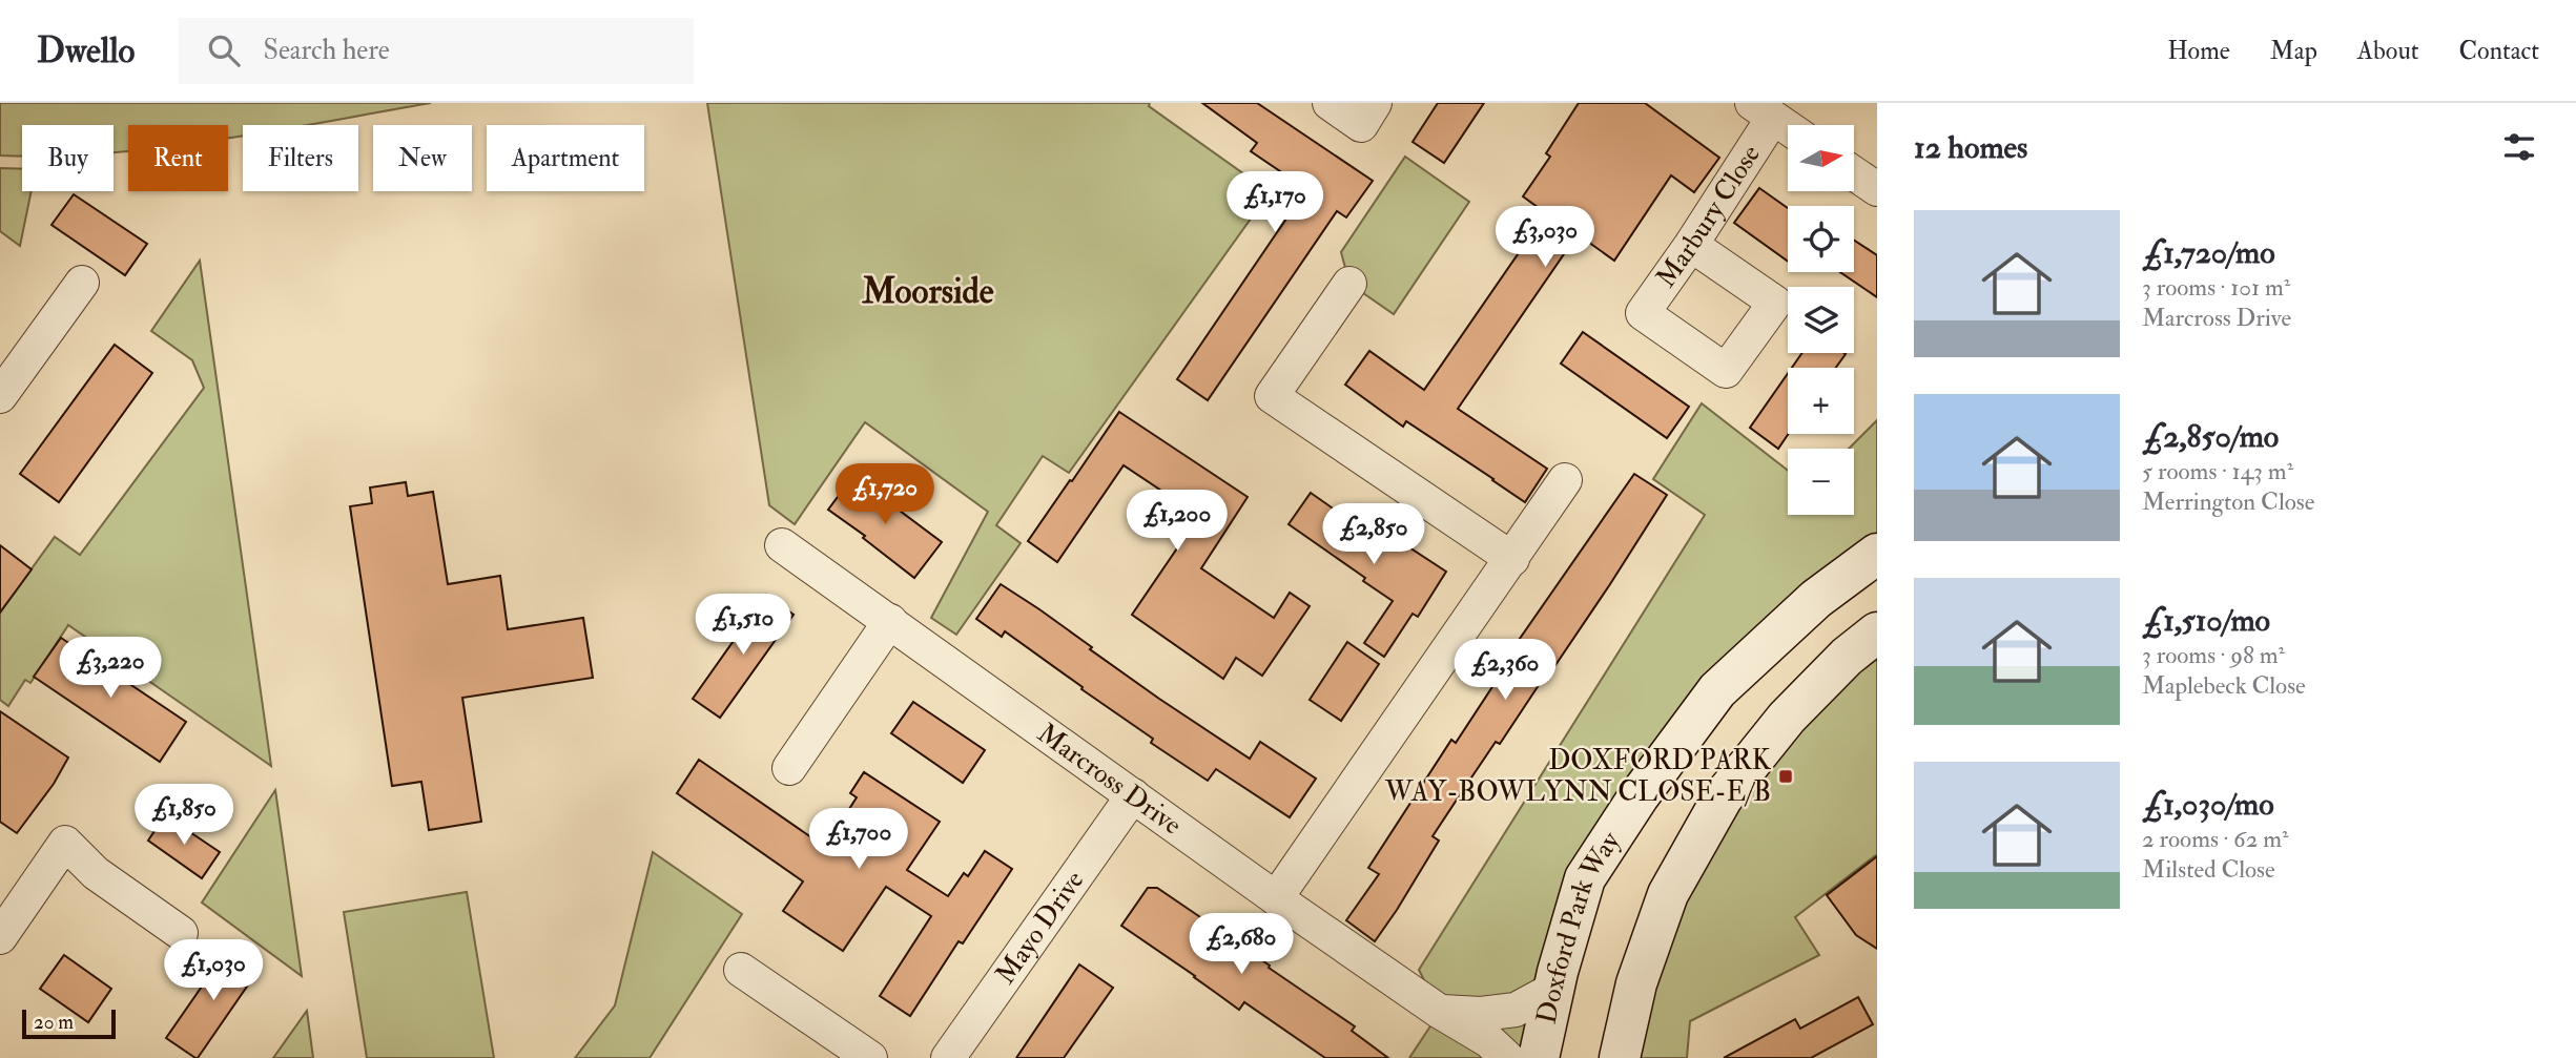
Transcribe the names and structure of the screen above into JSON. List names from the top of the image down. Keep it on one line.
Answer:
{"streets":{"main road":["Doxford Park Way"],"street":["Marbury Close","Marcross Drive","Mayo Drive"]},"crossings":[["Marcross Drive","Mayo Drive"]],"districts":["Moorside"],"places":{"transit":["DOXFORD PARK WAY-BOWLYNN CLOSE-E/B"]},"scale_bar":"20 m","north":"right","page":{"header":"Dwello","search":"Search here","nav":["Home","Map","About","Contact"],"heading":"12 homes","map_buttons":["+","−"],"chip":["Buy","Rent","Filters","New","Apartment"],"price":["£1,170","£3,030","£1,720","£1,200","£2,850","£1,510","£3,220","£2,360","£1,850","£1,700","£2,680","£1,030"],"list":[{"name":"£1,720/mo","note":"3 rooms · 101 m² · Marcross Drive"},{"name":"£2,850/mo","note":"5 rooms · 143 m² · Merrington Close"},{"name":"£1,510/mo","note":"3 rooms · 98 m² · Maplebeck Close"},{"name":"£1,030/mo","note":"2 rooms · 62 m² · Milsted Close"}],"scale":"20 m"}}
